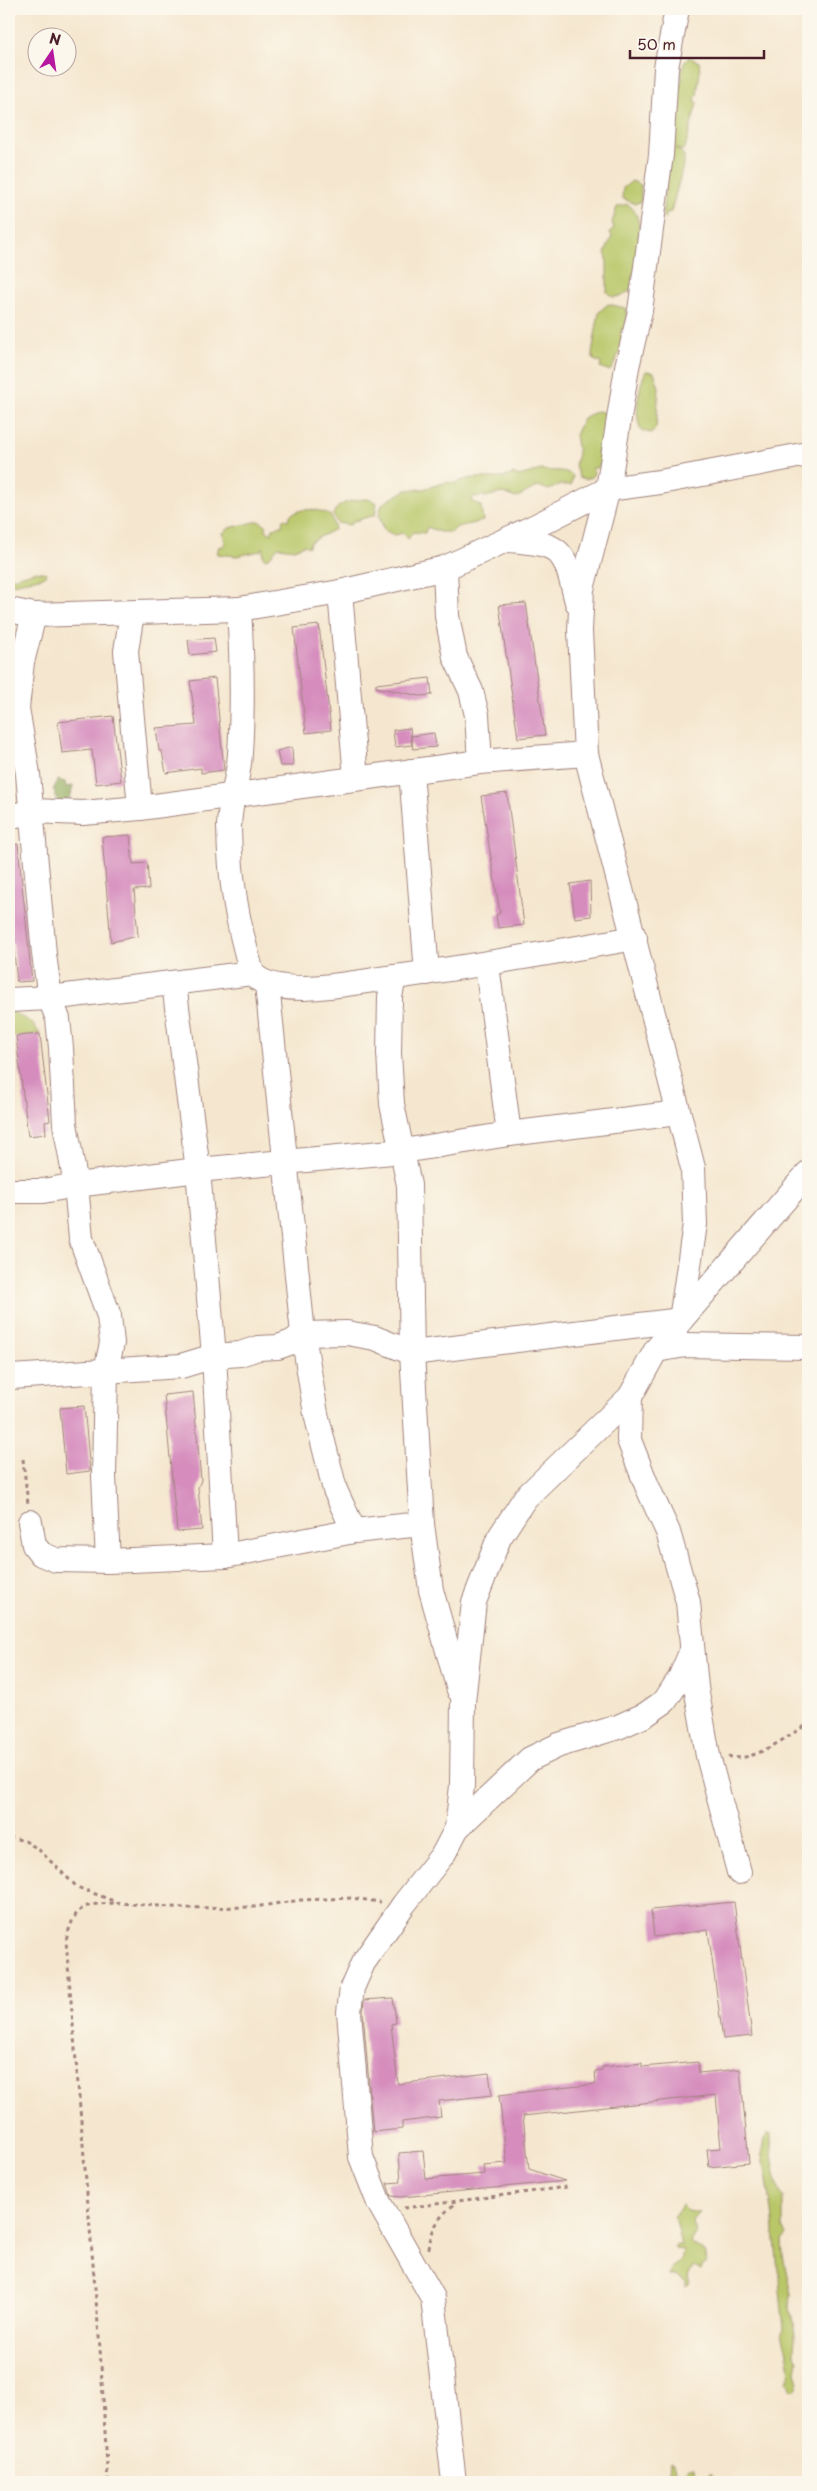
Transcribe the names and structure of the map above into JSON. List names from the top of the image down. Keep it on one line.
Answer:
{"scale_bar":"50 m","north":"top"}
